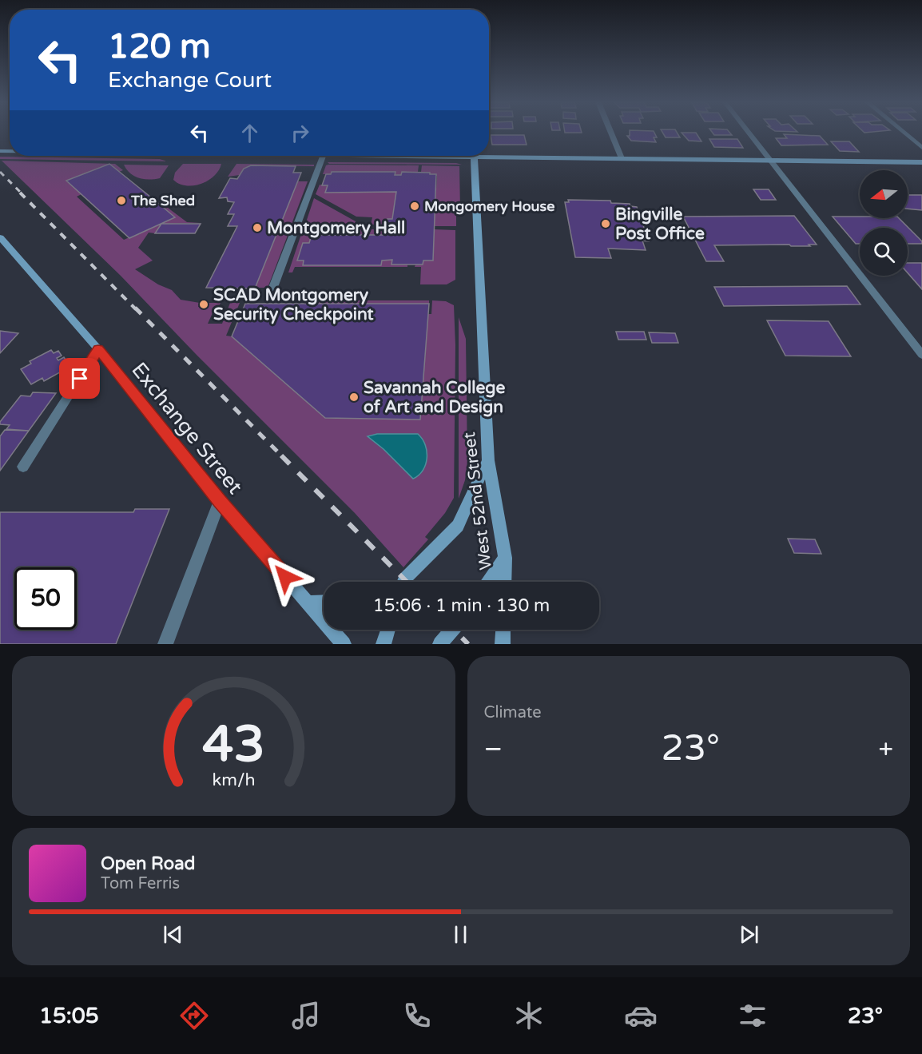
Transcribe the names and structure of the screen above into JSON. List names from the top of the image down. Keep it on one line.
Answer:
{"streets":{"main road":["Exchange Street","West 52nd Street"]},"places":["The Shed","Mongomery House","Bingville Post Office","Montgomery Hall","SCAD Montgomery Security Checkpoint","Savannah College of Art and Design"],"north":"left","page":{"turn":["120 m","Exchange Court"],"limit":"50","trip":"15:06 · 1 min · 130 m","tile":"Climate","heat":["−","23°","+"],"song":["Open Road","Tom Ferris"],"tabs":["15:05","23°"],"gauge":["43","km/h"]}}
